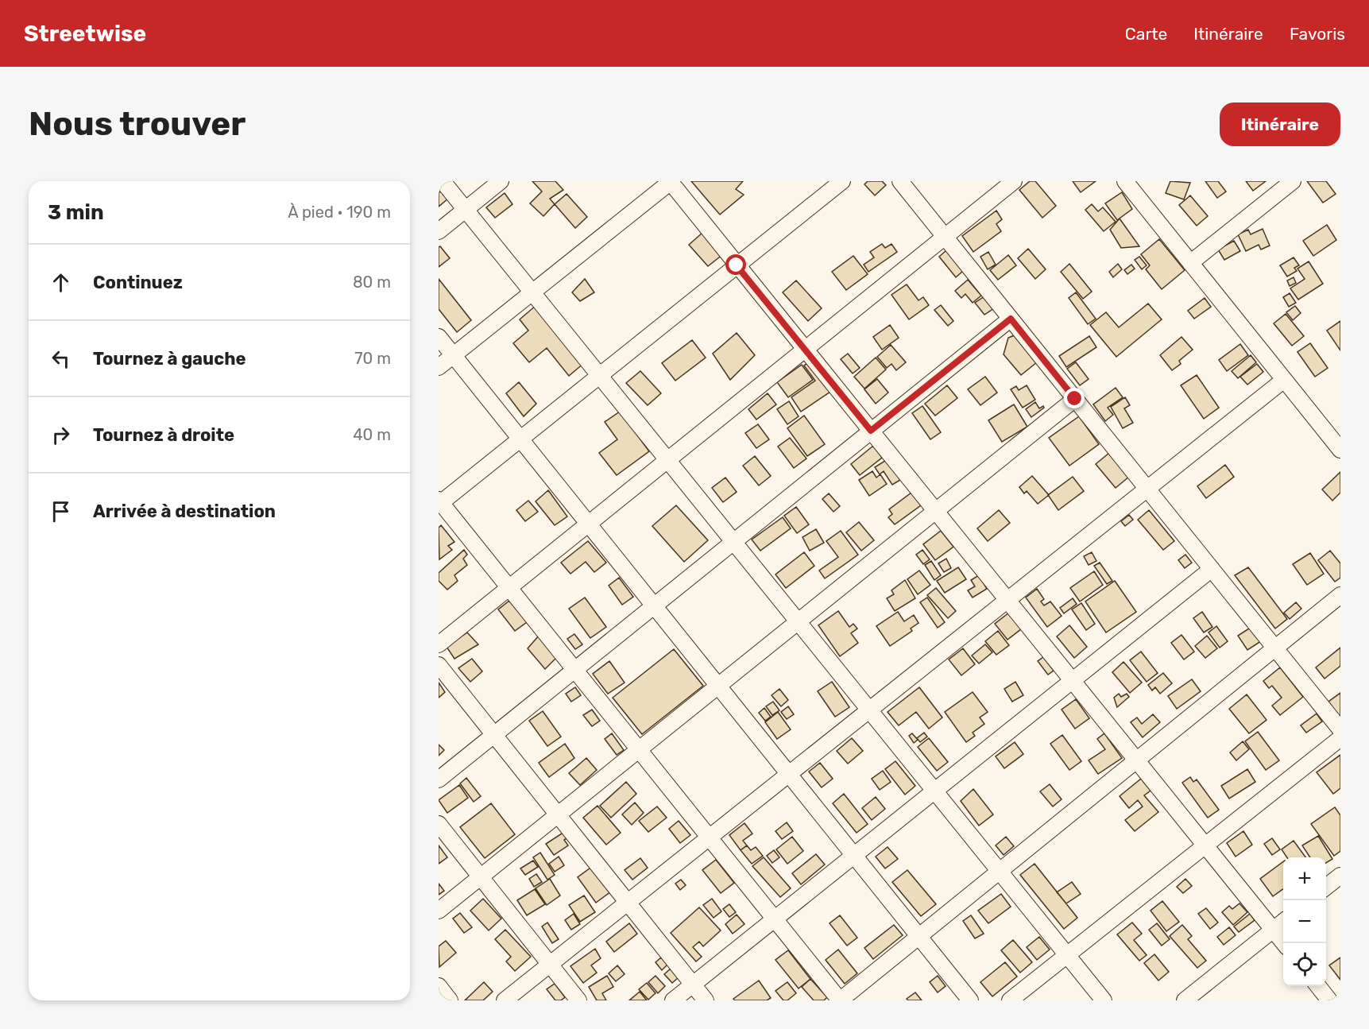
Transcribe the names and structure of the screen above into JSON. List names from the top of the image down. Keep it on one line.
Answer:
{"page":{"header":"Streetwise","nav":["Carte","Itinéraire","Favoris"],"buttons":"Itinéraire","title":"Nous trouver","heading":["3 min","À pied · 190 m"],"list":[["Continuez","80 m"],["Tournez à gauche","70 m"],["Tournez à droite","40 m"],"Arrivée à destination"],"map_buttons":["+","−"]}}
